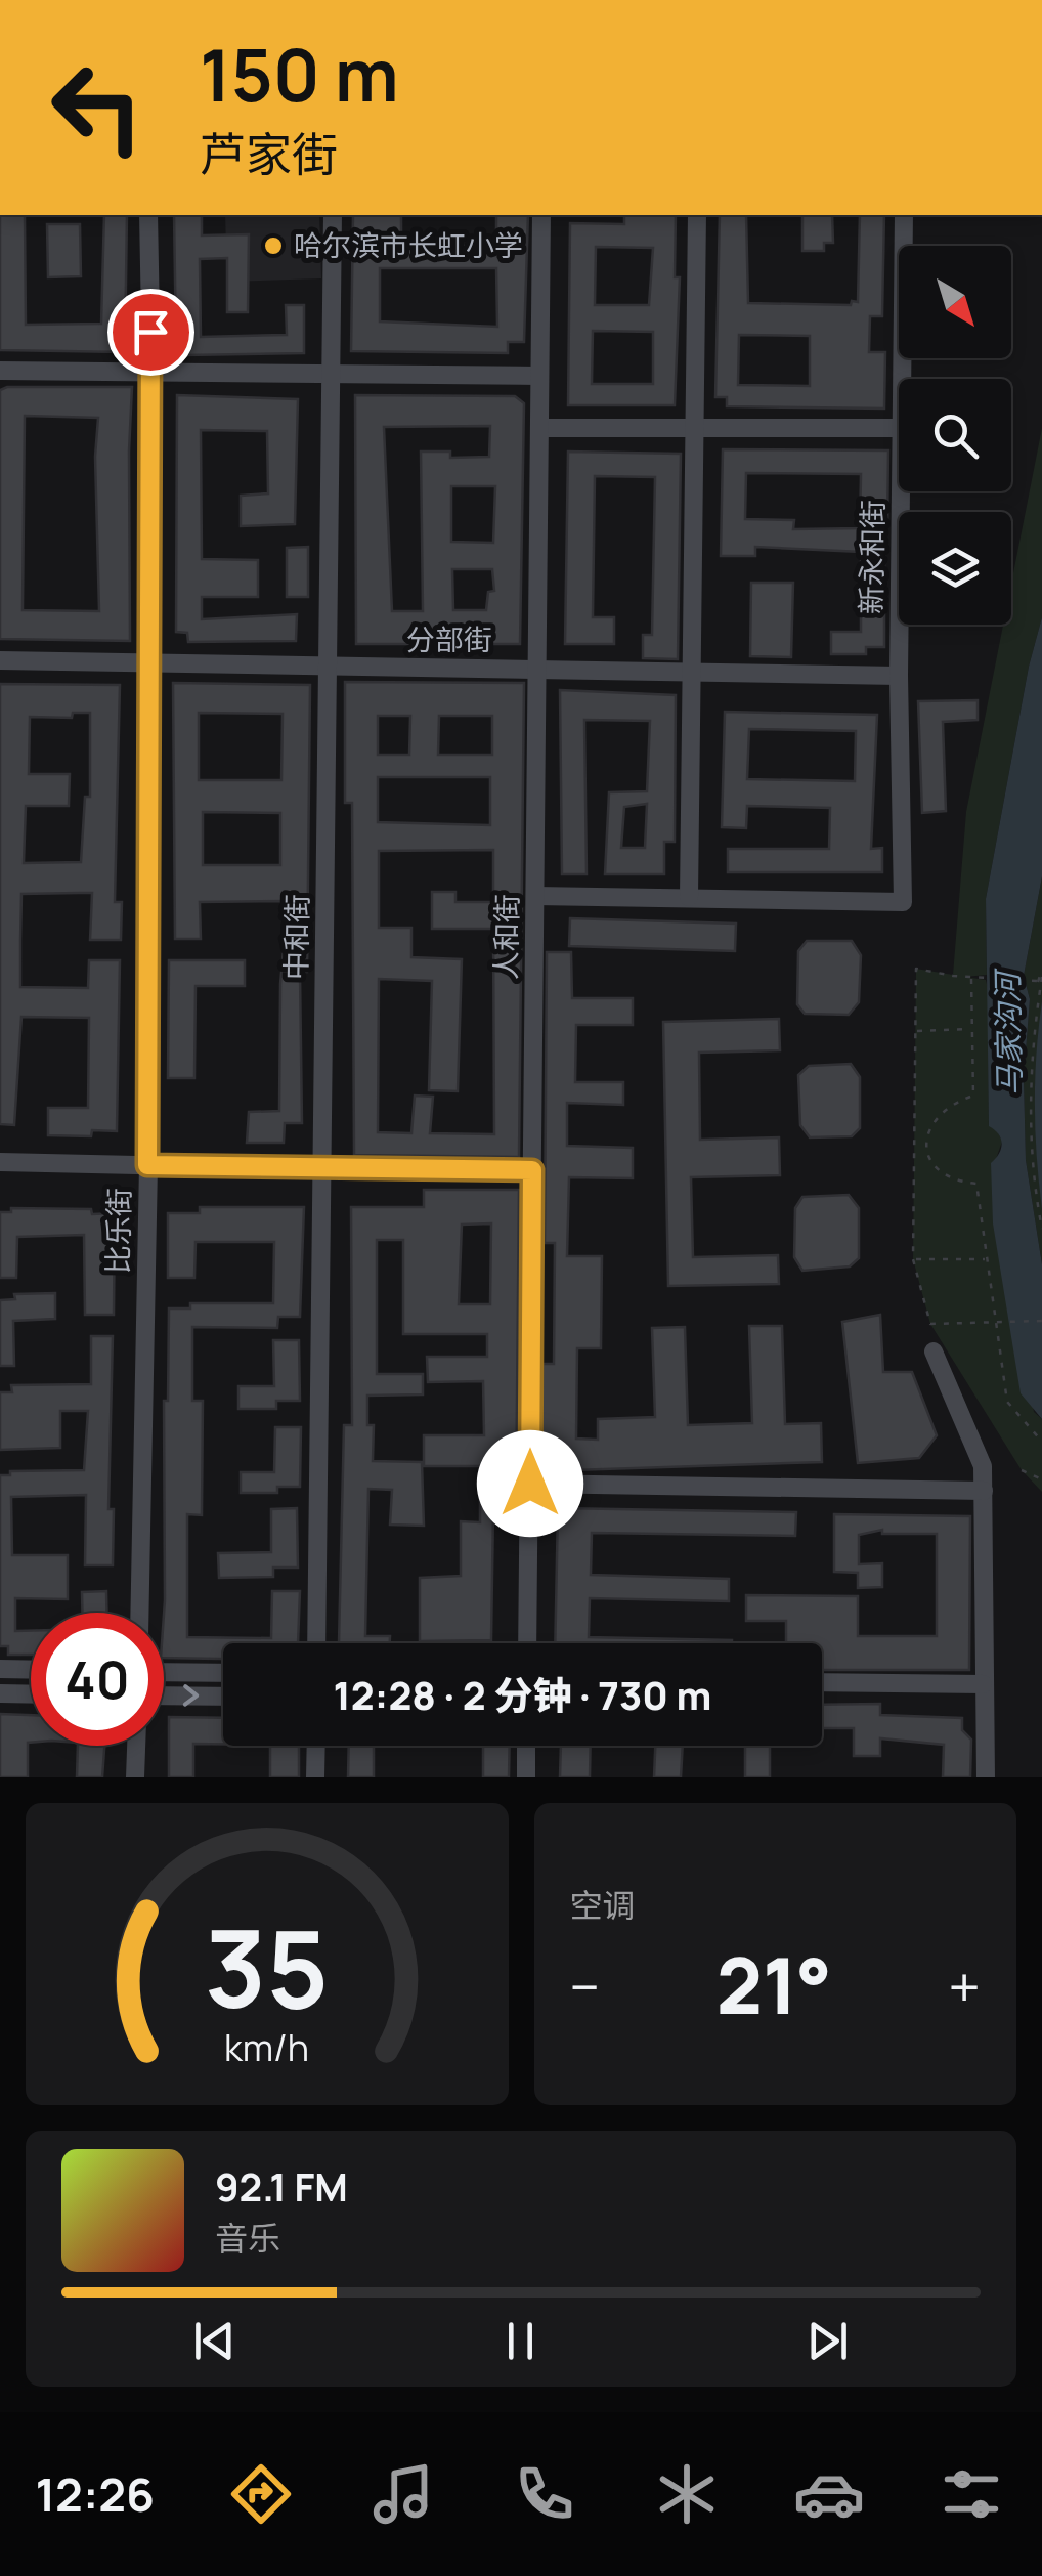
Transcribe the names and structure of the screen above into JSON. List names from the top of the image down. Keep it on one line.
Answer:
{"streets":{"street":["新永和街","分部街","中和街","人和街","比乐街"]},"crossings":[["新永和街","分部街"],["分部街","中和街"],["分部街","人和街"],["分部街","比乐街"]],"water":["马家沟河"],"places":["哈尔滨市长虹小学"],"north":"bottom right","page":{"turn":["150 m","芦家街"],"limit":"40","trip":"12:28 · 2 分钟 · 730 m","tile":"空调","heat":["−","21°","+"],"song":["92.1 FM","音乐"],"tabs":"12:26","gauge":["35","km/h"]}}
